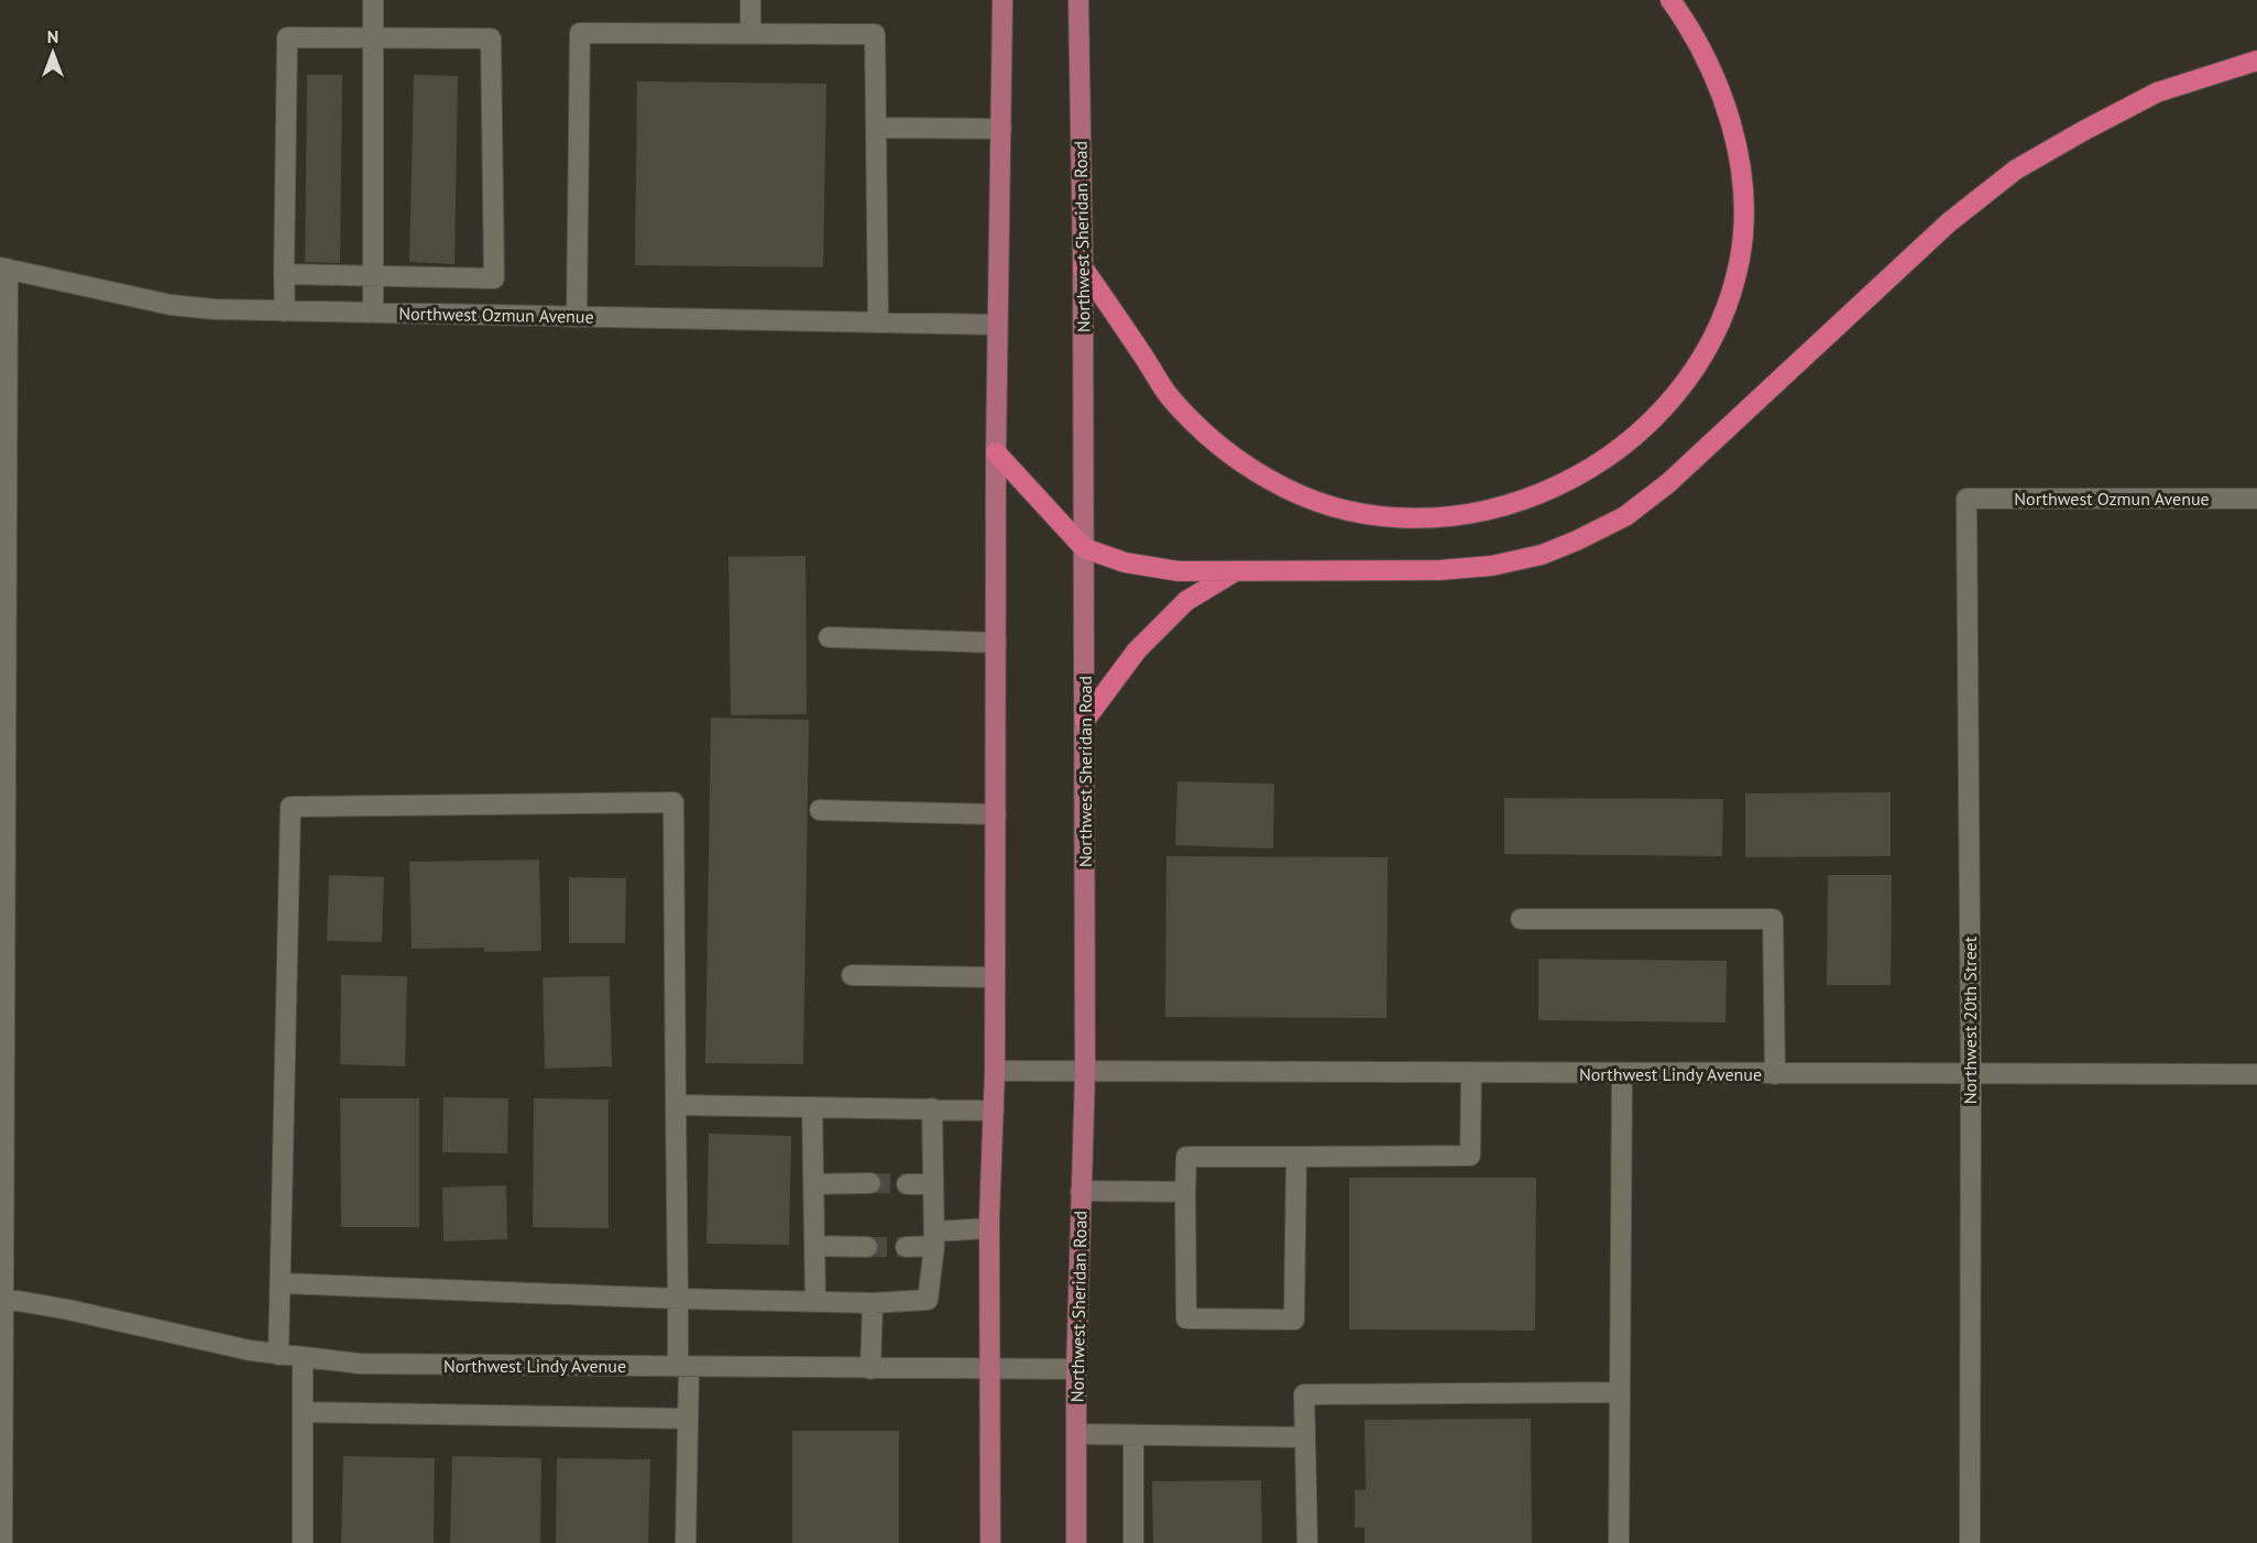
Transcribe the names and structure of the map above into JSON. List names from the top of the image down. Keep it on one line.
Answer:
{"streets":{"main road":["Northwest Sheridan Road"],"street":["Northwest Ozmun Avenue","Northwest 20th Street","Northwest Lindy Avenue"]},"crossings":[["Northwest Sheridan Road","Northwest Lindy Avenue"],["Northwest Ozmun Avenue","Northwest 20th Street"],["Northwest 20th Street","Northwest Lindy Avenue"]],"north":"top"}
